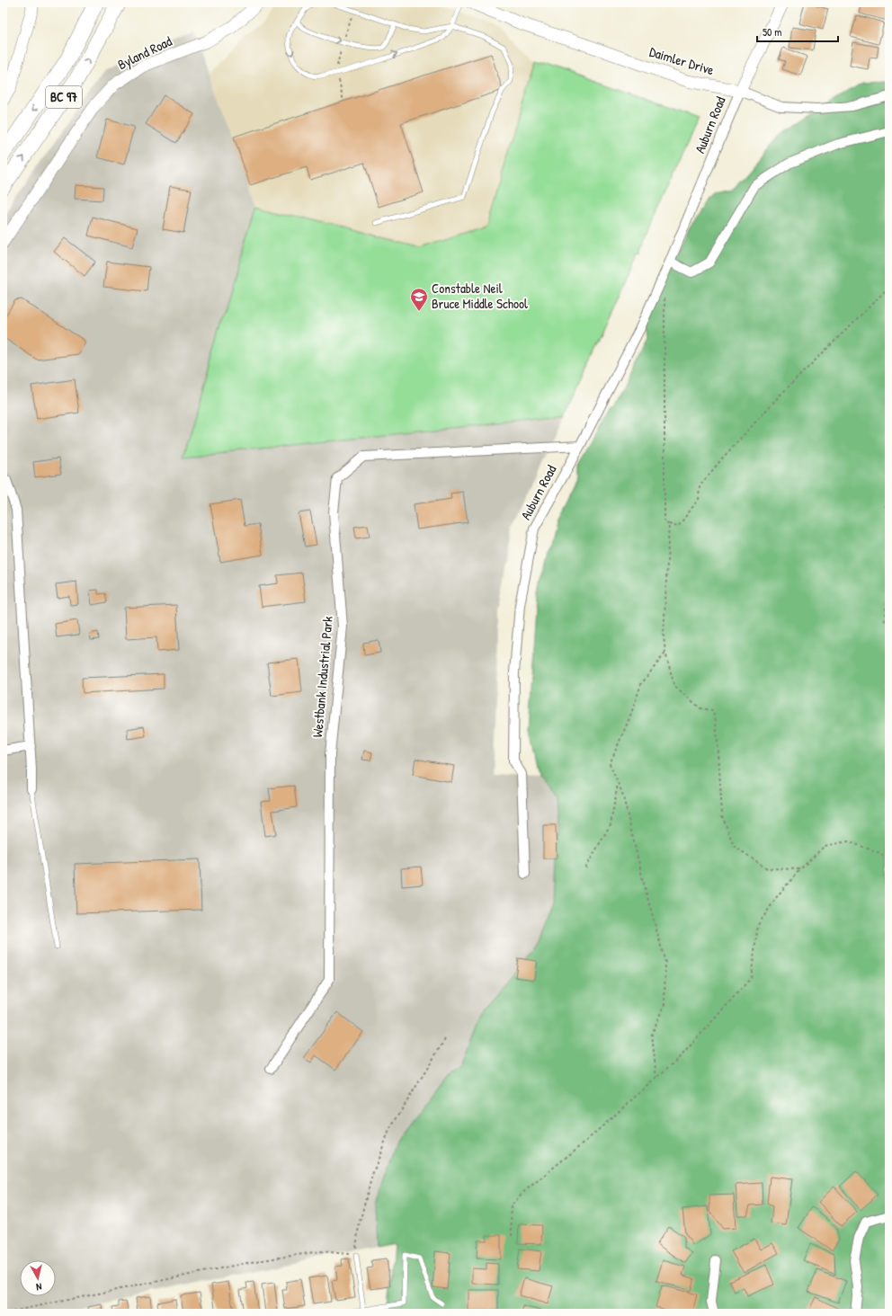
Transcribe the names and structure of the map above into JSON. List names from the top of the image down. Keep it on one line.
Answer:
{"streets":{"highway":["BC 97"],"street":["Byland Road","Daimler Drive","Auburn Road","Westbank Industrial Park"]},"crossings":[["Daimler Drive","Auburn Road"],["Auburn Road","Westbank Industrial Park"]],"places":{"school or university":["Constable Neil Bruce Middle School"]},"scale_bar":"50 m","north":"bottom"}
